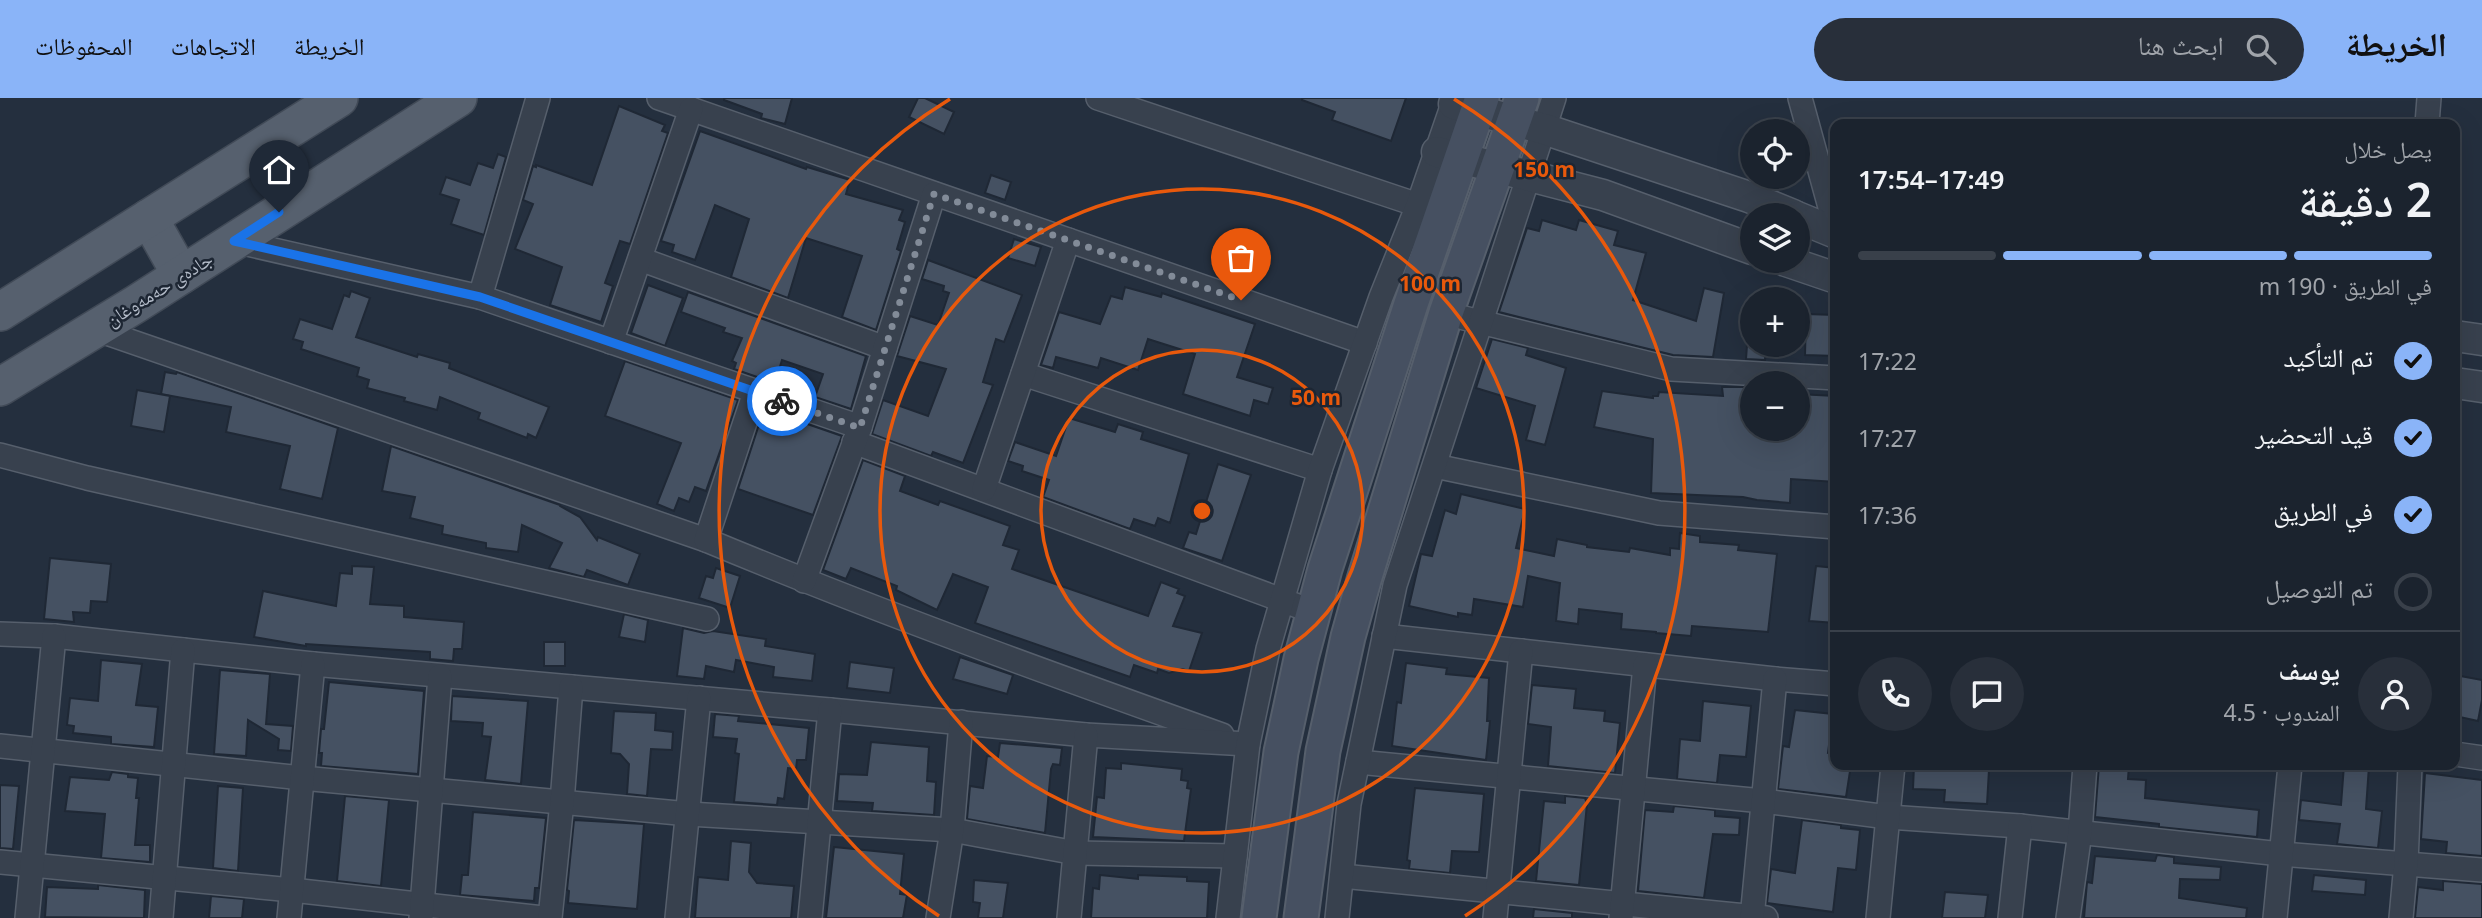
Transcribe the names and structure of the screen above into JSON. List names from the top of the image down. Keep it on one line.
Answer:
{"streets":{"main road":["جادەی حەمەوغان"]},"page":{"header":"الخريطة","search":"ابحث هنا","nav":["الخريطة","الاتجاهات","المحفوظات"],"map_buttons":["+","−"],"heading":["2 دقيقة","يصل خلال","17:49–17:54"],"panel":["يوسف","المندوب · 4.5"],"bar":"في الطريق · 190 m","list":[["تم التأكيد","17:22"],["قيد التحضير","17:27"],["في الطريق","17:36"],"تم التوصيل"]},"rings":["150 m","100 m","50 m"]}
